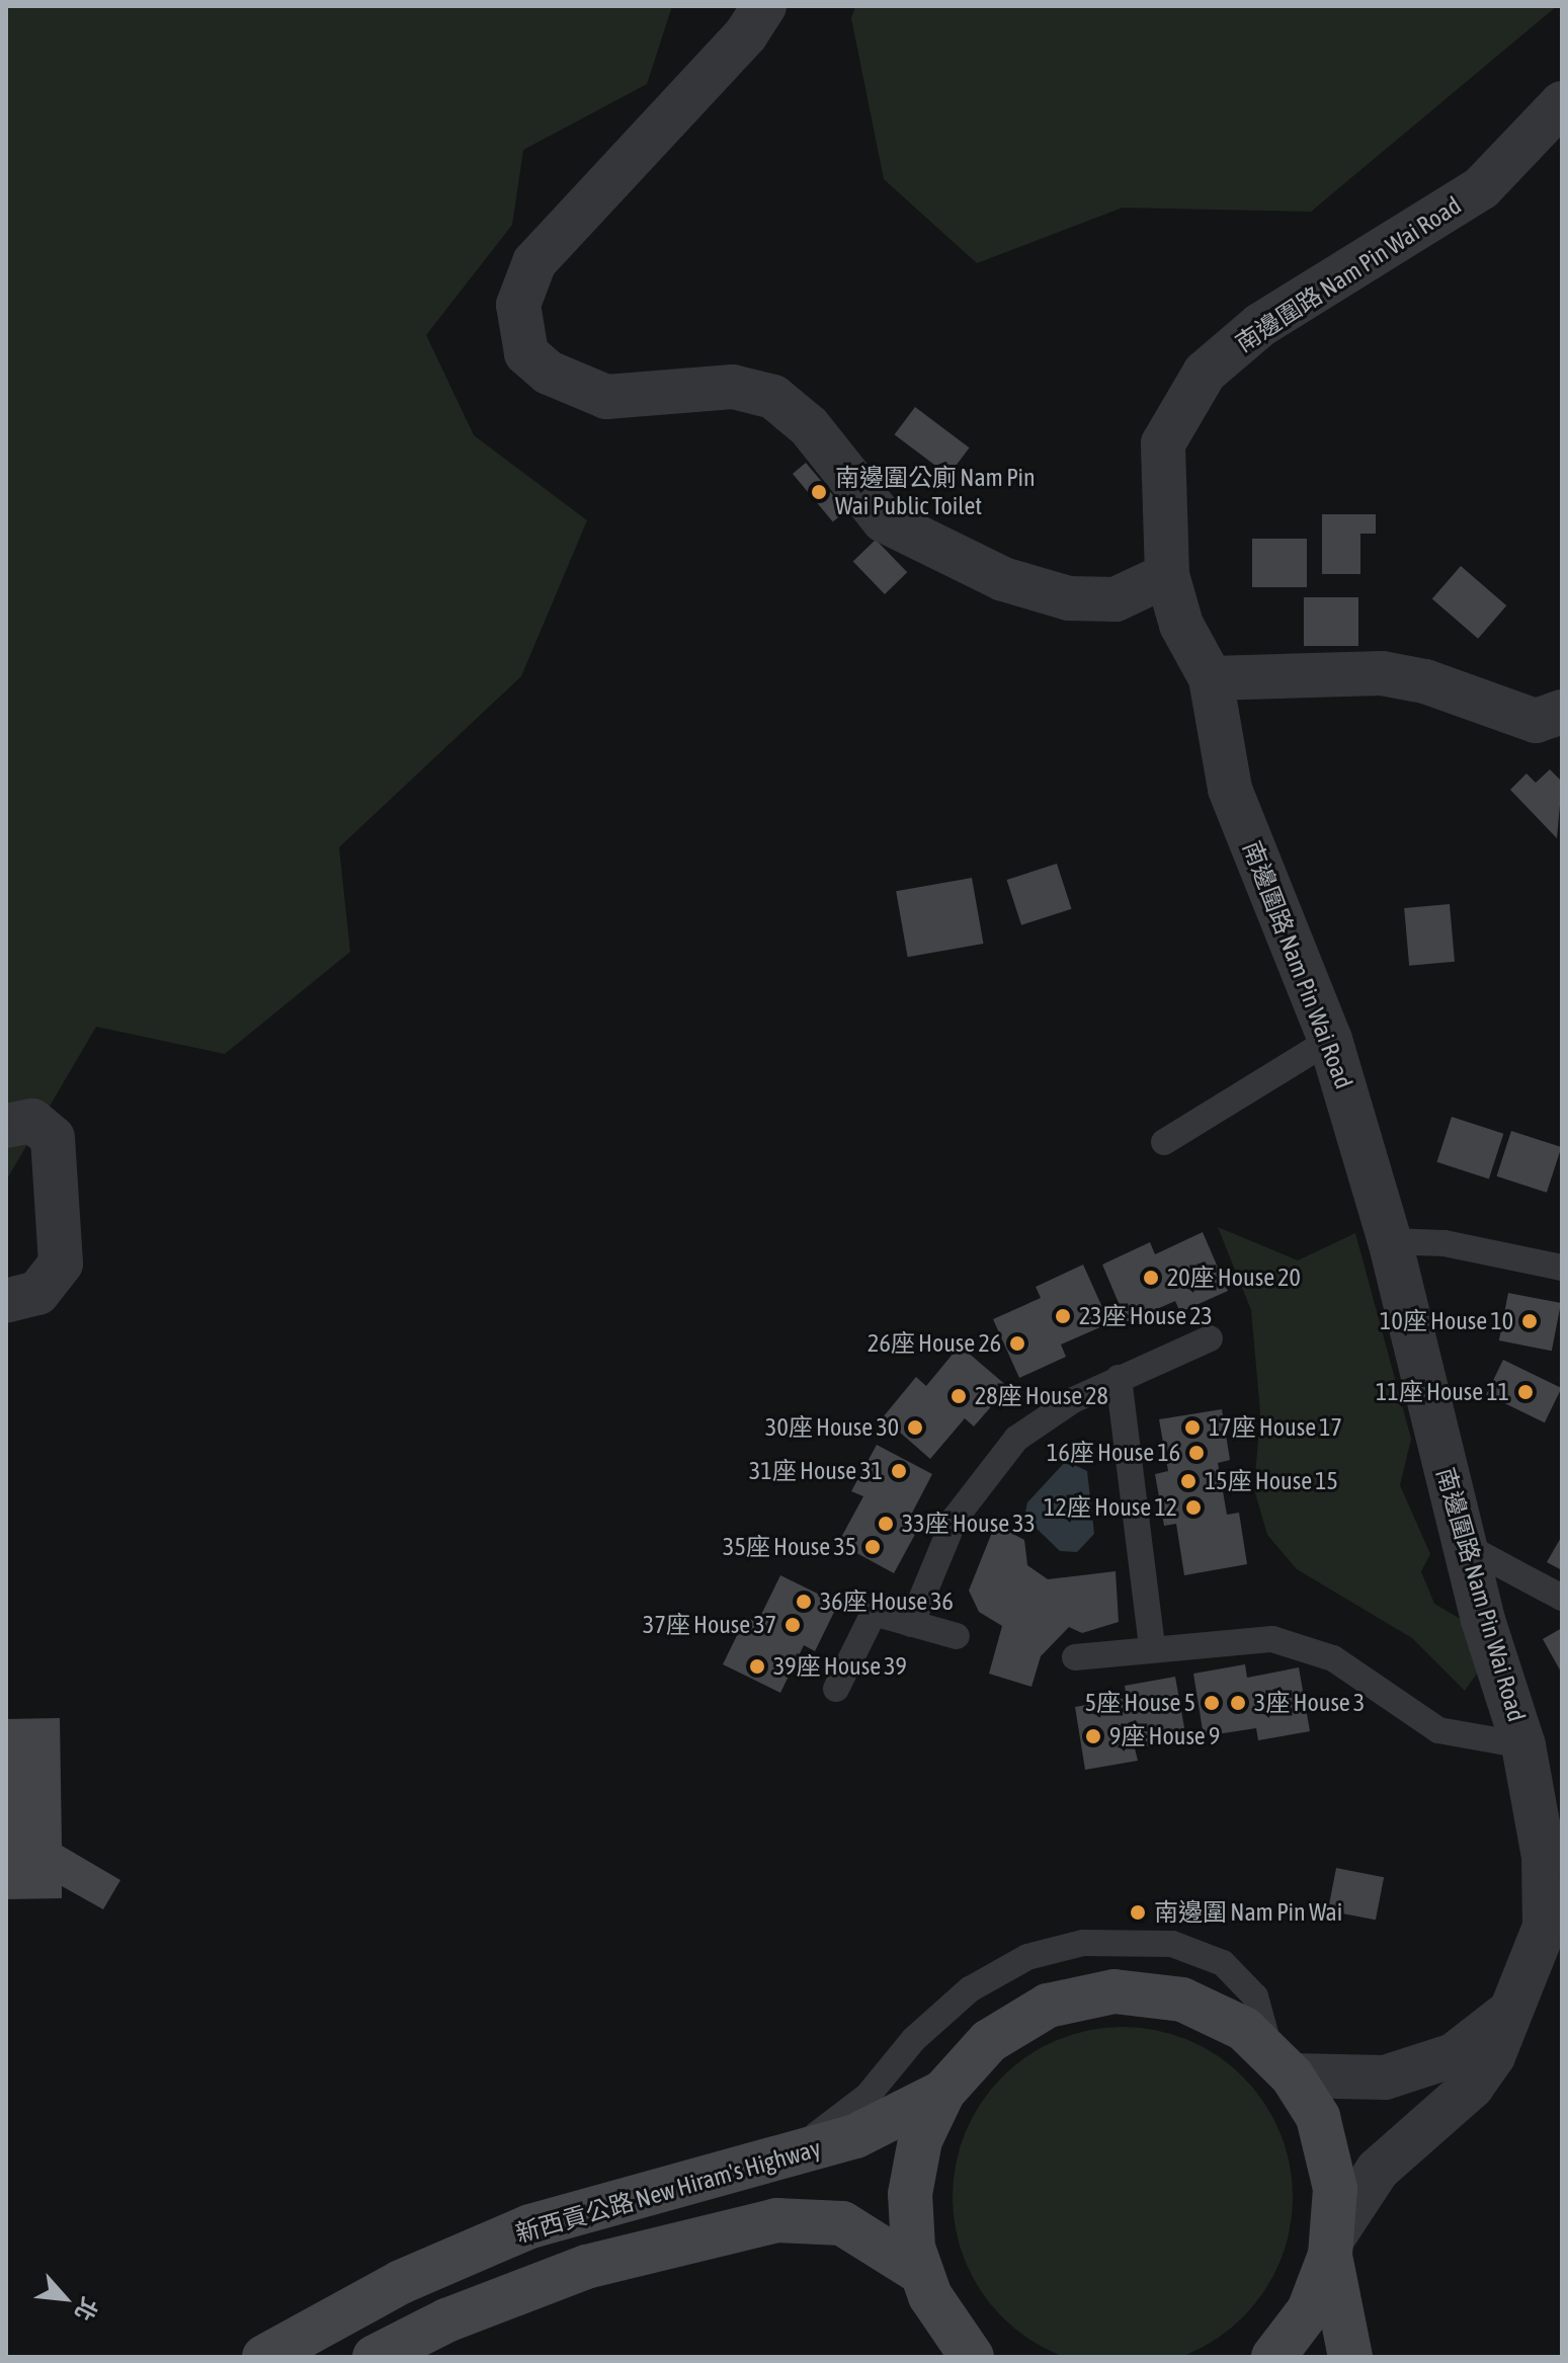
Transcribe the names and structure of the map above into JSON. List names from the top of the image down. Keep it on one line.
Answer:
{"streets":{"main road":["新西貢公路 New Hiram's Highway"],"street":["南邊圍路 Nam Pin Wai Road"]},"places":["南邊圍公廁 Nam Pin Wai Public Toilet","20座 House 20","23座 House 23","10座 House 10","26座 House 26","11座 House 11","28座 House 28","30座 House 30","17座 House 17","16座 House 16","31座 House 31","15座 House 15","12座 House 12","33座 House 33","35座 House 35","36座 House 36","37座 House 37","39座 House 39","5座 House 5","3座 House 3","9座 House 9","南邊圍 Nam Pin Wai"],"north":"bottom right"}
